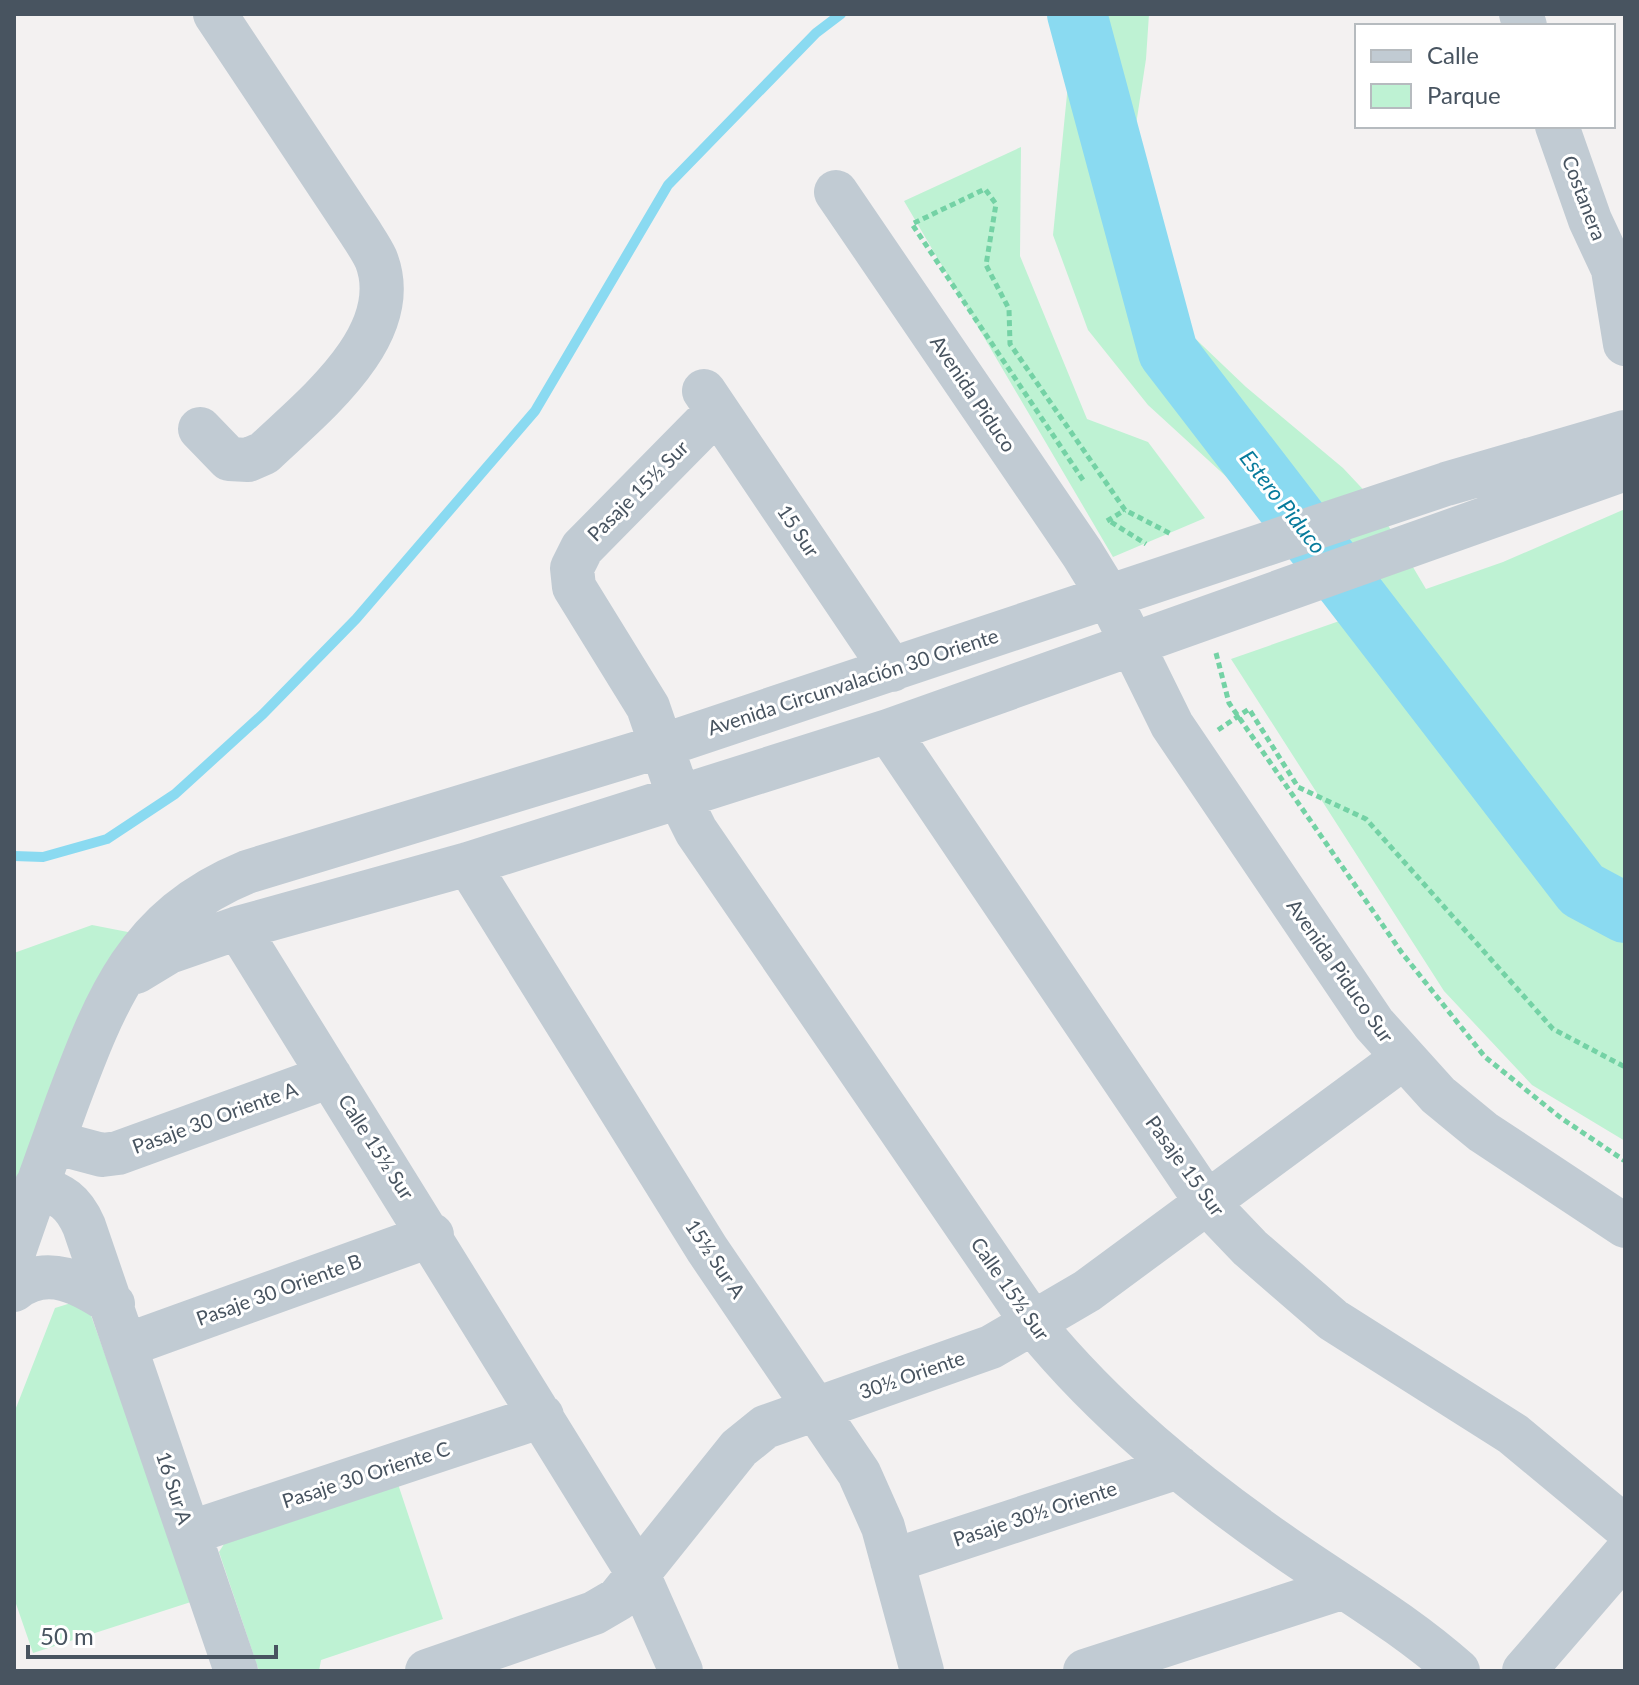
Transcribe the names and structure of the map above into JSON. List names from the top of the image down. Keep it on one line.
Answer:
{"streets":{"street":["Costanera","Avenida Piduco","Pasaje 15½ Sur","15 Sur","Avenida Circunvalación 30 Oriente","Avenida Piduco Sur","Pasaje 30 Oriente A","Calle 15½ Sur","Pasaje 15 Sur","15½ Sur A","Pasaje 30 Oriente B","30½ Oriente","Pasaje 30 Oriente C","16 Sur A","Pasaje 30½ Oriente"]},"crossings":[["Avenida Piduco","Avenida Circunvalación 30 Oriente"],["Avenida Piduco","Avenida Piduco Sur"],["Pasaje 15½ Sur","15 Sur"],["Pasaje 15½ Sur","Avenida Circunvalación 30 Oriente"],["Pasaje 15½ Sur","Calle 15½ Sur"],["15 Sur","Avenida Circunvalación 30 Oriente"],["Avenida Circunvalación 30 Oriente","Pasaje 30 Oriente A"],["Avenida Circunvalación 30 Oriente","16 Sur A"],["Avenida Piduco Sur","30½ Oriente"],["Pasaje 30 Oriente A","Calle 15½ Sur"],["Calle 15½ Sur","Pasaje 30 Oriente B"],["Calle 15½ Sur","30½ Oriente"],["Calle 15½ Sur","Pasaje 30 Oriente C"],["Calle 15½ Sur","Pasaje 30½ Oriente"],["Pasaje 15 Sur","30½ Oriente"],["15½ Sur A","30½ Oriente"],["15½ Sur A","Pasaje 30½ Oriente"],["Pasaje 30 Oriente B","16 Sur A"],["Pasaje 30 Oriente C","16 Sur A"]],"water":["Estero Piduco"],"legend":["Calle","Parque"],"scale_bar":"50 m"}
